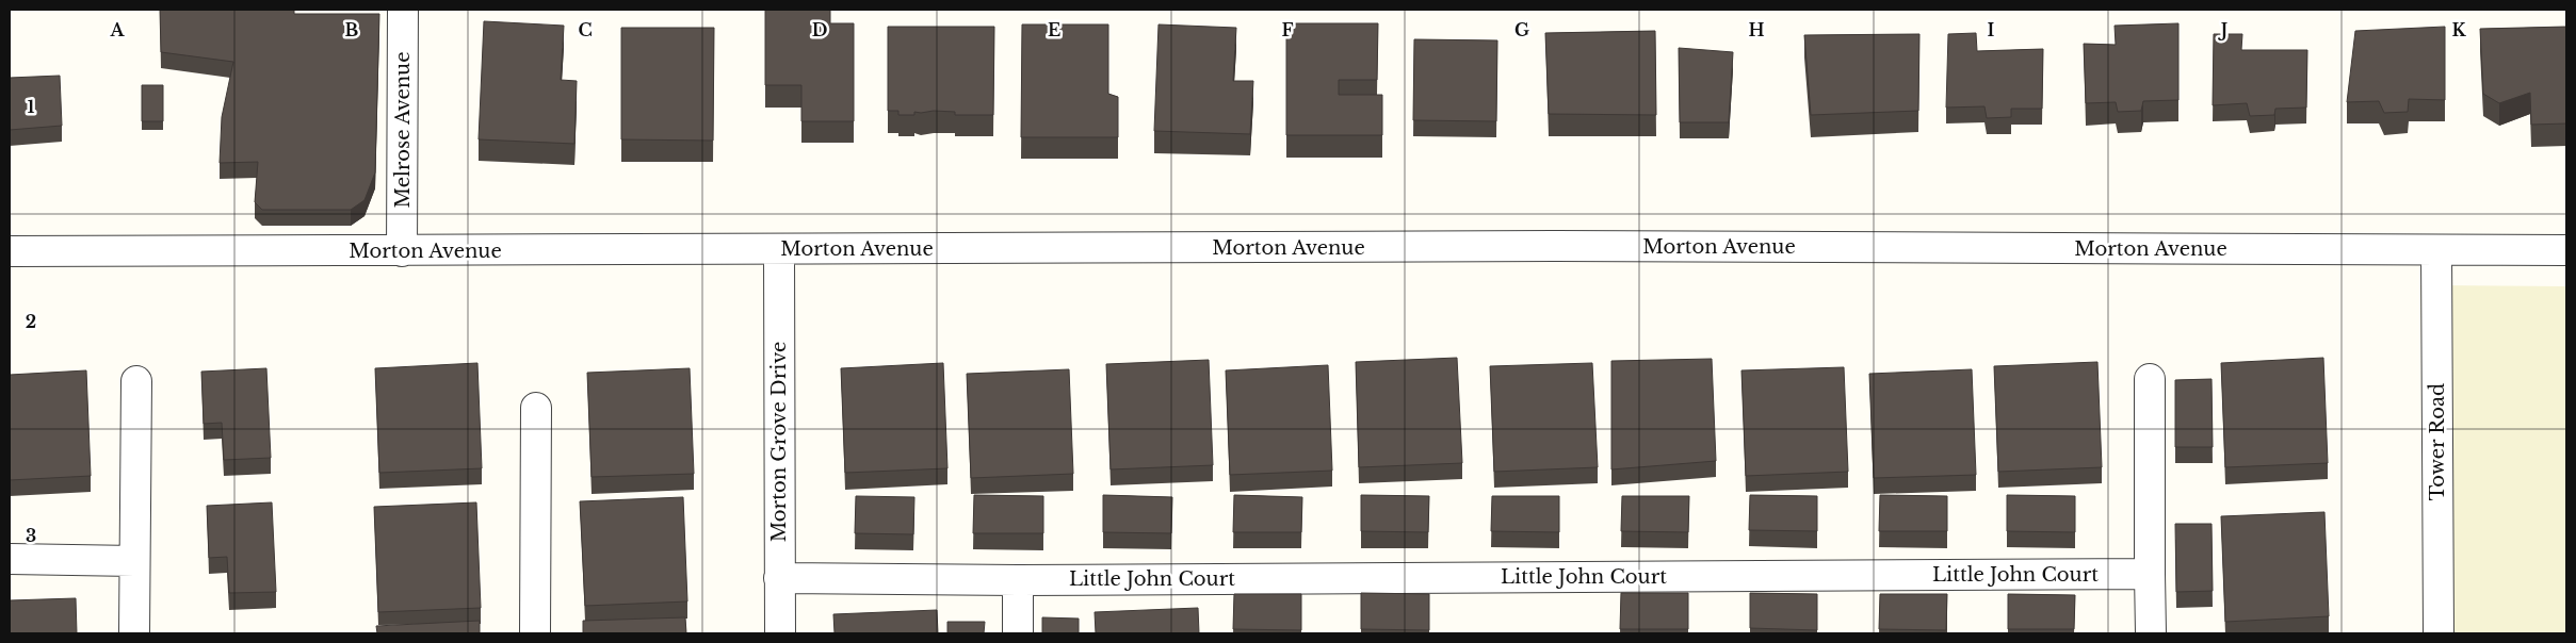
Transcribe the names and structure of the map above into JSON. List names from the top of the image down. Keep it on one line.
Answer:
{"streets":{"street":["Melrose Avenue","Morton Avenue","Morton Grove Drive","Tower Road","Little John Court"]},"crossings":[["Melrose Avenue","Morton Avenue"],["Morton Avenue","Morton Grove Drive"],["Morton Avenue","Tower Road"],["Morton Grove Drive","Little John Court"]],"grid":{"columns":["A","B","C","D","E","F","G","H","I","J","K"],"rows":["1","2","3"]}}
